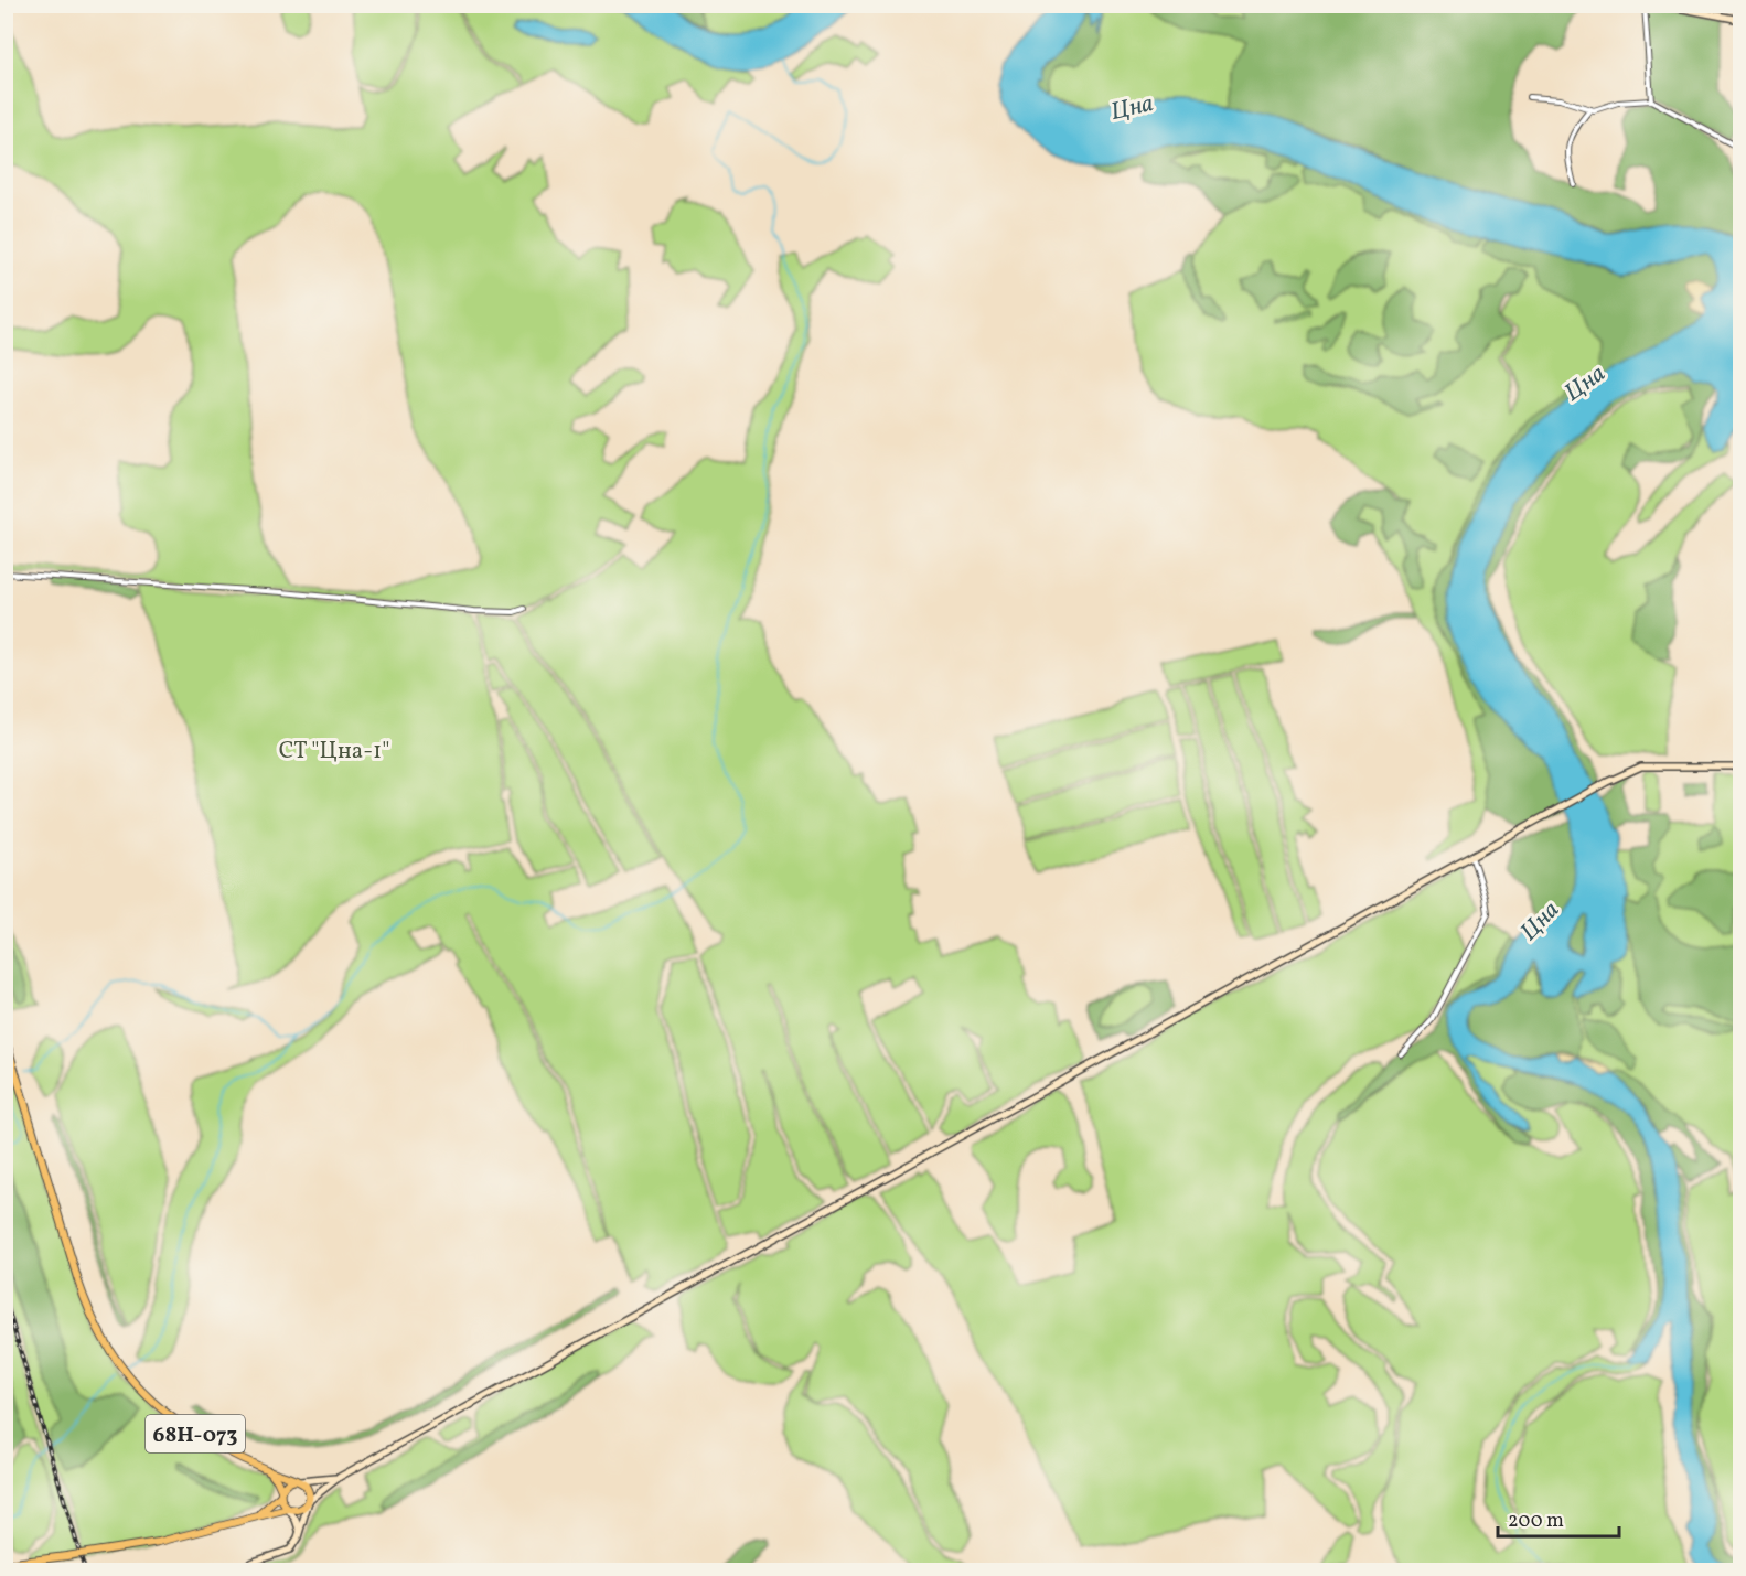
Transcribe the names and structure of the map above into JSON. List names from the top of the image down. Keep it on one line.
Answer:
{"streets":{"main road":["68Н-073"]},"water":["Цна"],"parks":["СТ \"Цна-1\""],"scale_bar":"200 m"}
